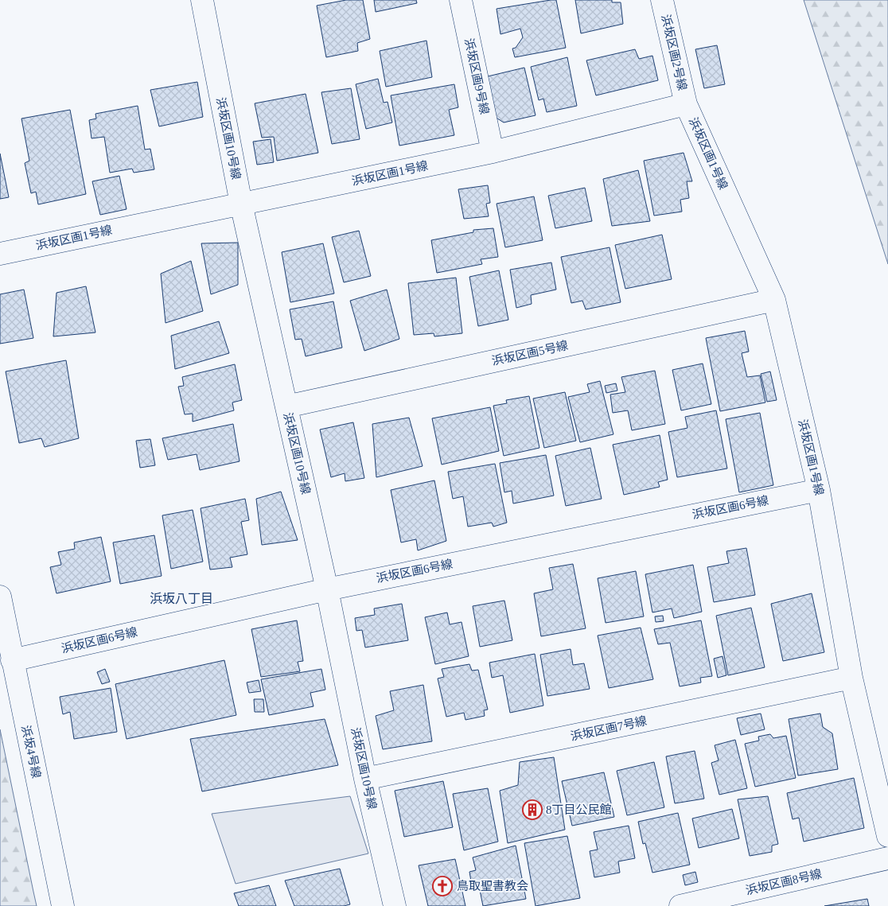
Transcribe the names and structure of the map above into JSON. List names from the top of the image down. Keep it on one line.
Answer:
{"streets":{"street":["浜坂区画2号線","浜坂区画9号線","浜坂区画10号線","浜坂区画1号線","浜坂区画5号線","浜坂区画6号線","浜坂区画7号線","浜坂4号線","浜坂区画8号線"]},"crossings":[["浜坂区画2号線","浜坂区画1号線"],["浜坂区画9号線","浜坂区画1号線"],["浜坂区画10号線","浜坂区画1号線"],["浜坂区画10号線","浜坂区画5号線"],["浜坂区画10号線","浜坂区画6号線"],["浜坂区画10号線","浜坂区画7号線"],["浜坂区画1号線","浜坂区画5号線"],["浜坂区画1号線","浜坂区画6号線"],["浜坂区画1号線","浜坂区画7号線"],["浜坂区画6号線","浜坂4号線"]],"districts":["浜坂八丁目"],"places":{"building":["8丁目公民館"],"church":["鳥取聖書教会"]}}
